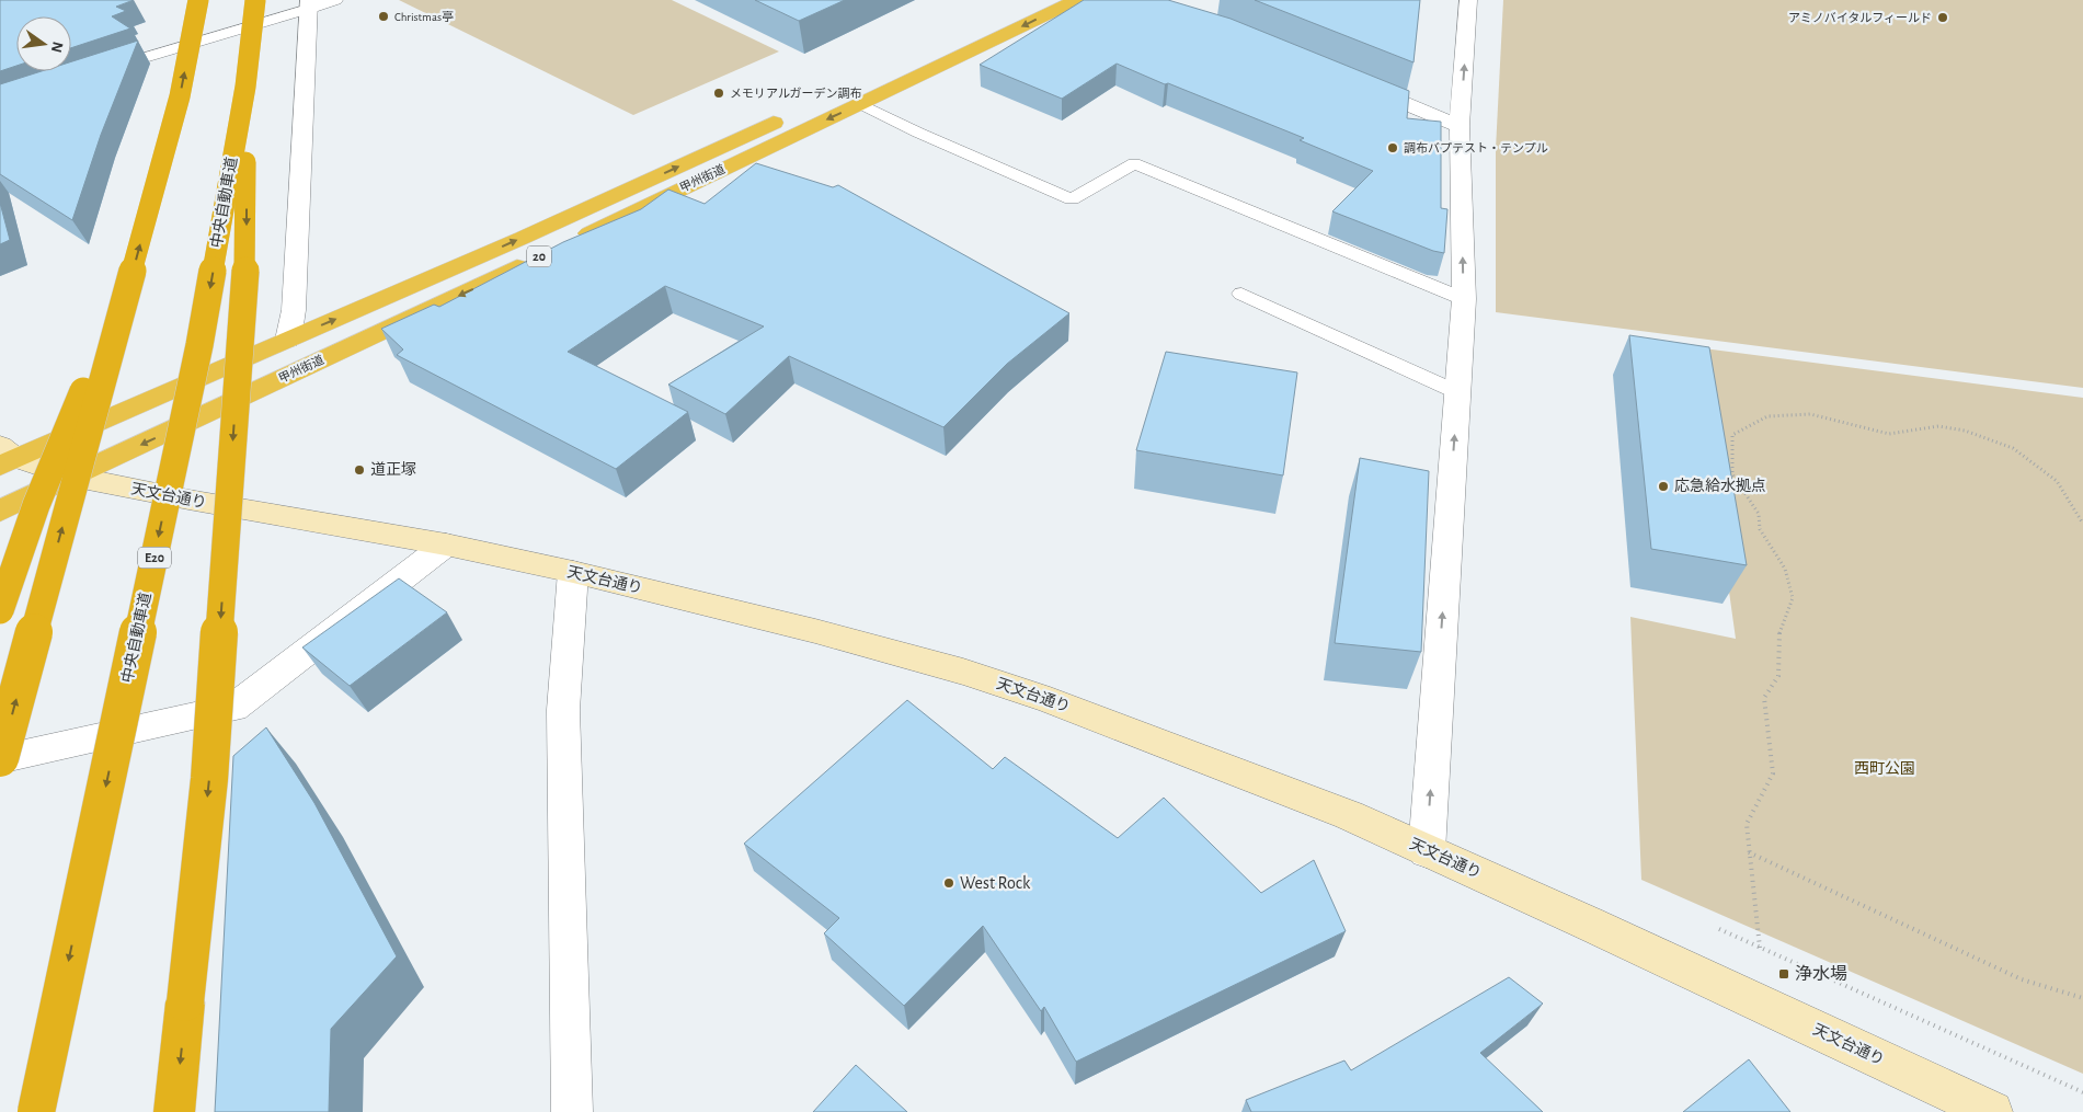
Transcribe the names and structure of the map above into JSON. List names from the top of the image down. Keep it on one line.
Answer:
{"streets":{"highway":["甲州街道","中央自動車道","20","E20"],"main road":["天文台通り"]},"crossings":[["甲州街道","天文台通り"]],"parks":["西町公園"],"places":{"other":["Christmas亭","アミノバイタルフィールド","メモリアルガーデン調布","調布バプテスト・テンプル","道正塚","応急給水拠点","West Rock"],"transit":["浄水場"]},"north":"right"}
